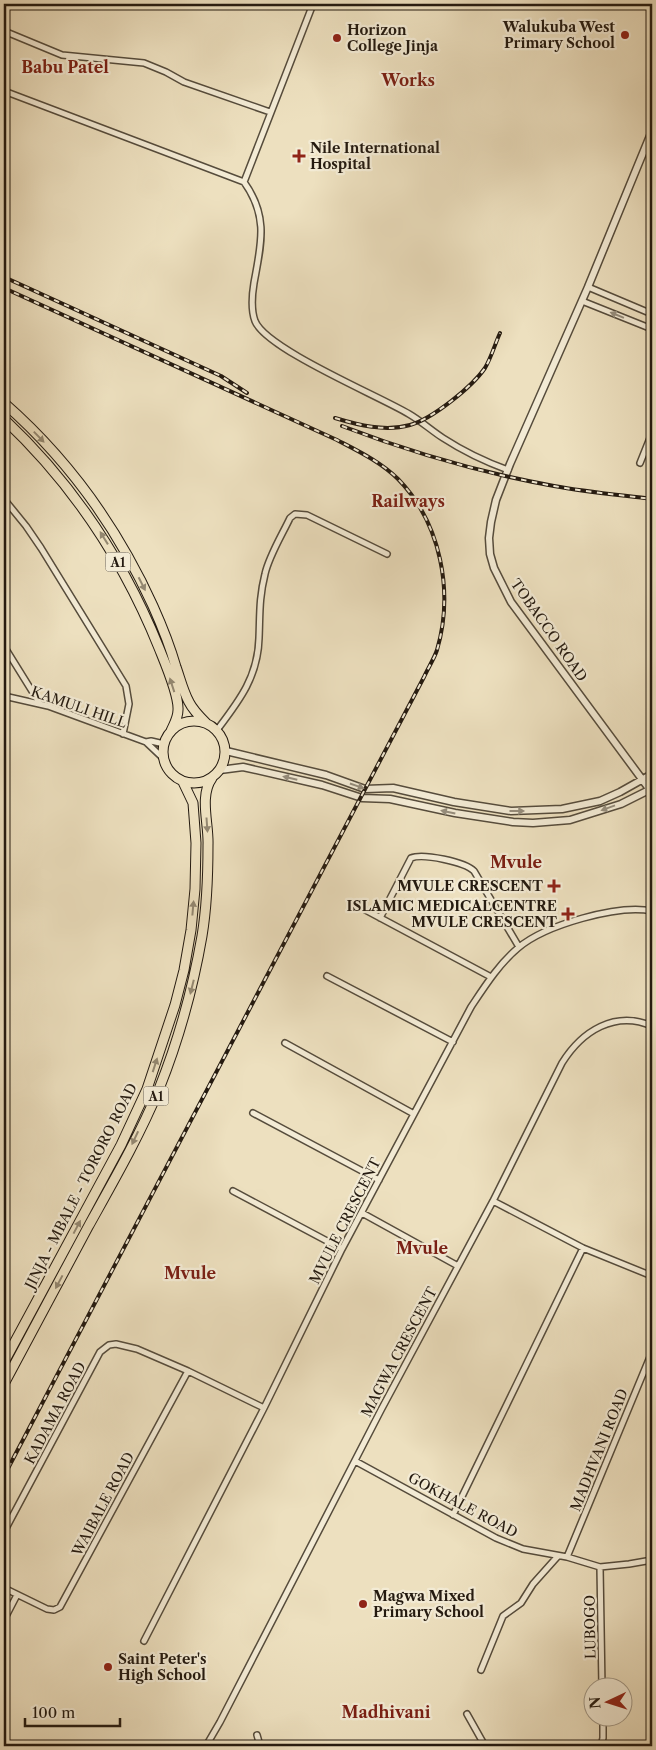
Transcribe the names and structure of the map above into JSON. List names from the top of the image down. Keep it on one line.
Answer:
{"streets":{"highway":["A1","JINJA - MBALE - TORORO ROAD"],"street":["TOBACCO ROAD","KAMULI HILL","MVULE CRESCENT","MAGWA CRESCENT","KADAMA ROAD","MADHVANI ROAD","WAIBALE ROAD","GOKHALE ROAD","LUBOGO"]},"crossings":[["A1","KAMULI HILL"],["A1","JINJA - MBALE - TORORO ROAD"],["KAMULI HILL","JINJA - MBALE - TORORO ROAD"],["MAGWA CRESCENT","GOKHALE ROAD"],["KADAMA ROAD","WAIBALE ROAD"],["MADHVANI ROAD","GOKHALE ROAD"],["GOKHALE ROAD","LUBOGO"]],"districts":["Babu Patel","Works","Railways","Mvule","Mvule","Mvule","Madhivani"],"places":{"other":["Walukuba West Primary School","Horizon College Jinja","Magwa Mixed Primary School","Saint Peter's High School"],"health":["Nile International Hospital","MVULE CRESCENT","ISLAMIC MEDICALCENTRE MVULE CRESCENT"]},"scale_bar":"100 m","north":"left"}
